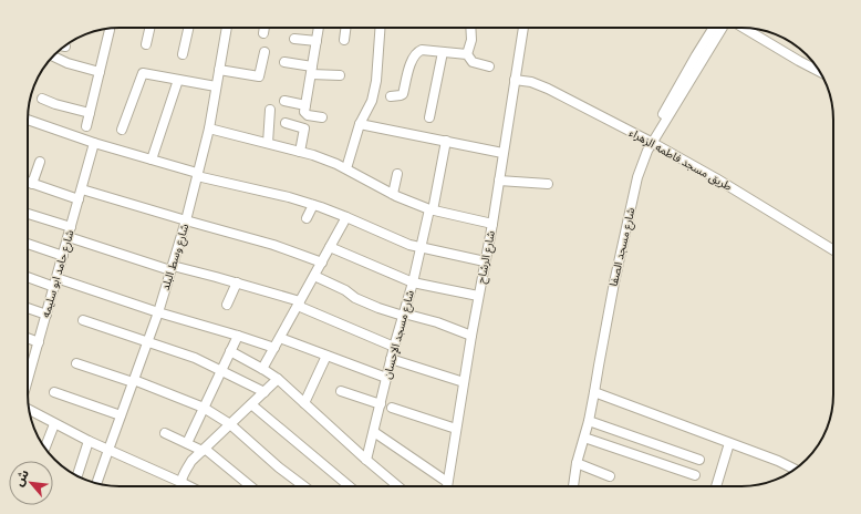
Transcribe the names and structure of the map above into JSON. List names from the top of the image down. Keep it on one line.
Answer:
{"streets":{"street":["طريق مسجد فاطمه الزهراء","شارع مسجد الصفا","شارع وسط البلد","شارع الرشاح","شارع حامد ابو سليمه","شارع مسجد الإحسان"]},"crossings":[["طريق مسجد فاطمه الزهراء","شارع مسجد الصفا"],["طريق مسجد فاطمه الزهراء","شارع الرشاح"]],"north":"top left"}
